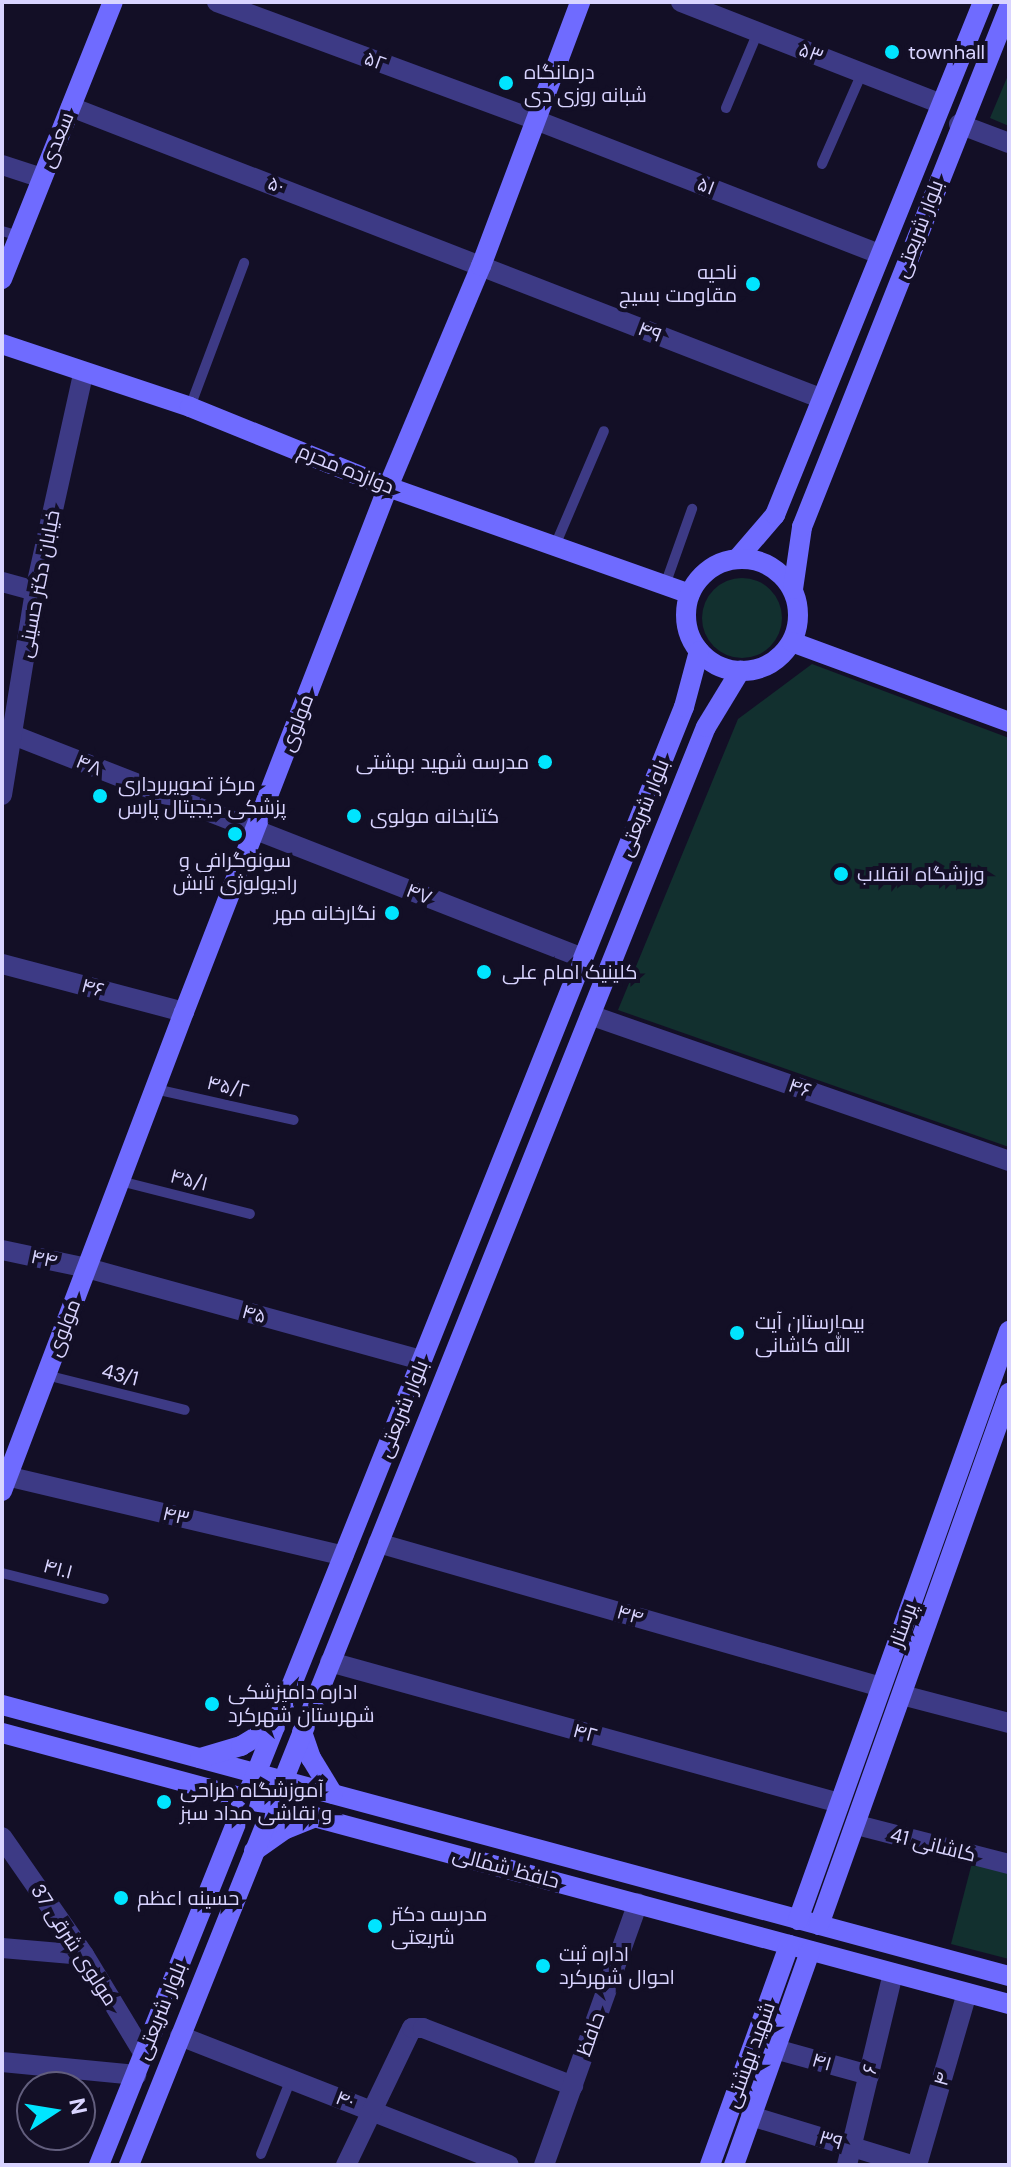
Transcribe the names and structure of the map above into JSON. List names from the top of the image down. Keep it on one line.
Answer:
{"streets":{"main road":["سعدی","بلوار شریعتی","دوازده محرم","مولوی","پرستار","حافظ شمالی","شهید بهشتی"],"street":["۵۳","۵۲","۵۰","۵۱","۴۹","خیابان دکتر حسینی","۴۸","۴۷","۴۶","۴۴","۴۵","۴۳","۴۲","کاشانی 41","مولوی شرقی 37","حافظ","۴۱","۶","۴","۴۰","۳۹"],"lane":["۴۵/۲","۴۵/۱","43/1","۴۱.۱"]},"crossings":[["۵۳","بلوار شریعتی"],["۵۲","۵۱"],["۵۲","مولوی"],["سعدی","۵۰"],["۵۰","۴۹"],["۵۰","مولوی"],["۵۱","بلوار شریعتی"],["۵۱","مولوی"],["بلوار شریعتی","۴۹"],["بلوار شریعتی","دوازده محرم"],["بلوار شریعتی","۴۷"],["بلوار شریعتی","۴۶"],["بلوار شریعتی","۴۴"],["بلوار شریعتی","۴۵"],["بلوار شریعتی","۴۳"],["بلوار شریعتی","۴۲"],["بلوار شریعتی","حافظ شمالی"],["بلوار شریعتی","مولوی شرقی 37"],["بلوار شریعتی","۴۰"],["۴۹","مولوی"],["دوازده محرم","خیابان دکتر حسینی"],["دوازده محرم","مولوی"],["خیابان دکتر حسینی","۴۸"],["مولوی","۴۸"],["مولوی","۴۷"],["مولوی","۴۶"],["مولوی","۴۵/۲"],["مولوی","۴۵/۱"],["مولوی","۴۴"],["مولوی","۴۵"],["مولوی","43/1"],["مولوی","۴۳"],["۴۸","۴۷"],["۴۴","۴۵"],["۴۴","پرستار"],["پرستار","۴۲"],["پرستار","کاشانی 41"],["پرستار","حافظ شمالی"],["حافظ شمالی","حافظ"],["حافظ شمالی","شهید بهشتی"],["حافظ شمالی","۶"],["حافظ شمالی","۴"],["شهید بهشتی","۴۱"],["شهید بهشتی","۳۹"],["۴۱","۶"],["۶","۳۹"],["۴","۳۹"]],"places":["townhall","درمانگاه شبانه روزی دی","ناحیه مقاومت بسیج","مدرسه شهید بهشتی","مرکز تصویربرداری پزشکی دیجیتال پارس","کتابخانه مولوی","سونوگرافی و رادیولوژی تابش","ورزشگاه انقلاب","نگارخانه مهر","کلینیک امام علی","بیمارستان آیت الله کاشانی","اداره دامپزشکی شهرستان شهرکرد","آموزشگاه طراحی و نقاشی مداد سبز","حسینه اعظم","مدرسه دکتر شریعتی","اداره ثبت احوال شهرکرد"],"north":"right"}
